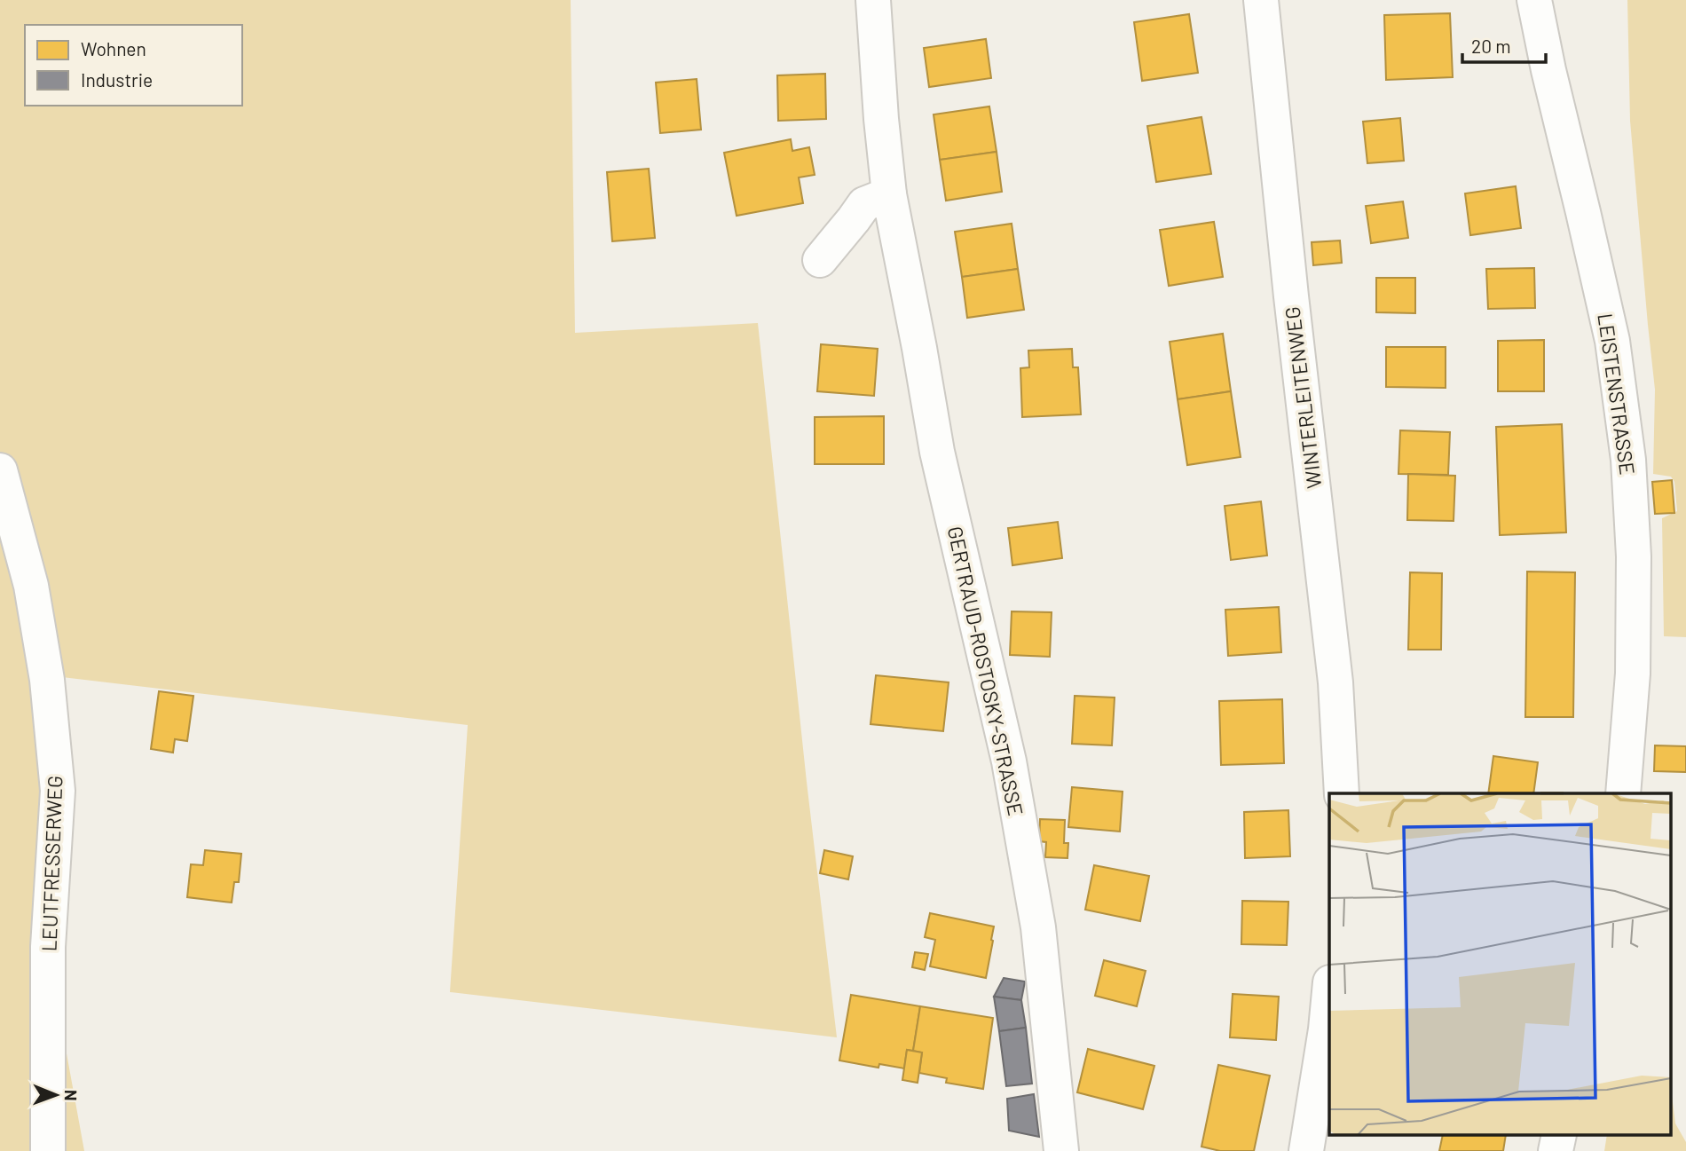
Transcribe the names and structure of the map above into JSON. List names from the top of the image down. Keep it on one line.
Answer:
{"streets":{"street":["LEISTENSTRASSE","WINTERLEITENWEG","GERTRAUD-ROSTOSKY-STRASSE","LEUTFRESSERWEG"]},"legend":["Wohnen","Industrie"],"scale_bar":"20 m","north":"right"}
